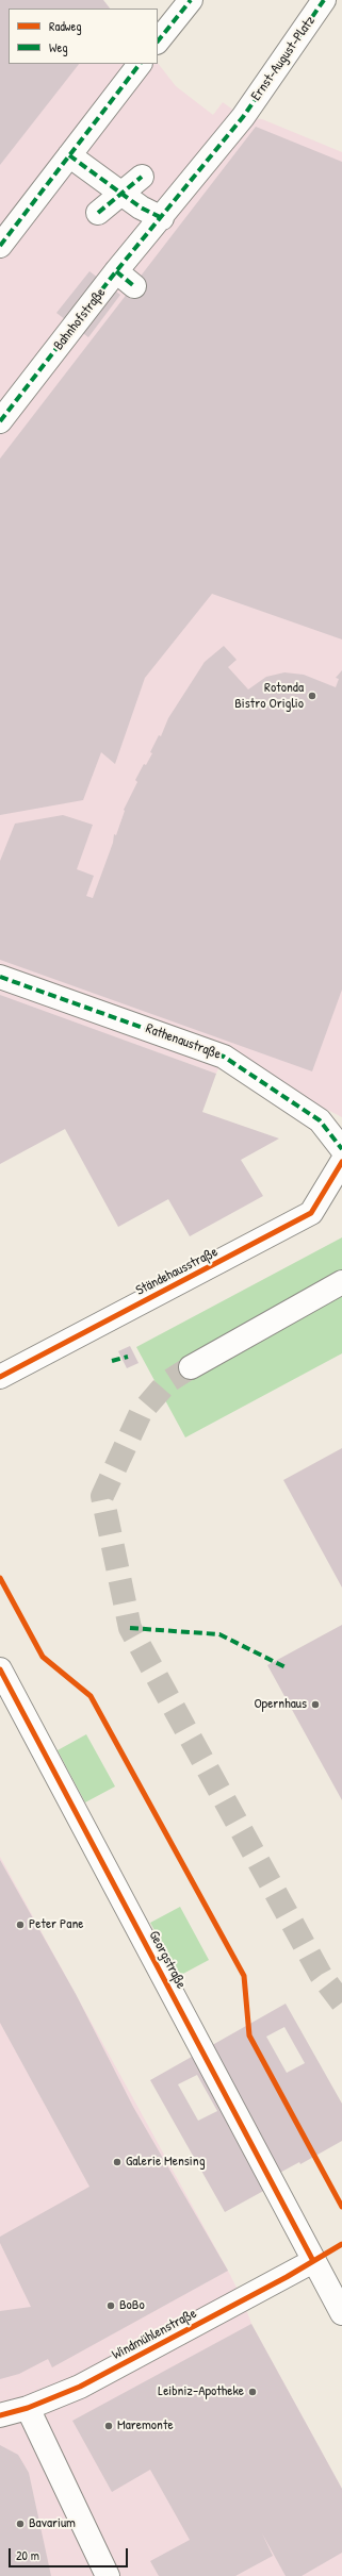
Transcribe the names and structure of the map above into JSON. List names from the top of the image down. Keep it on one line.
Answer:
{"streets":{"street":["Ernst-August-Platz","Bahnhofstraße","Rathenaustraße","Ständehausstraße","Georgstraße","Windmühlenstraße"]},"crossings":[["Ernst-August-Platz","Bahnhofstraße"],["Georgstraße","Windmühlenstraße"]],"places":["Rotonda Bistro Origlio","Opernhaus","Peter Pane","Galerie Mensing","BoBo","Leibniz-Apotheke","Maremonte","Bavarium"],"legend":["Radweg","Weg"],"scale_bar":"20 m"}
